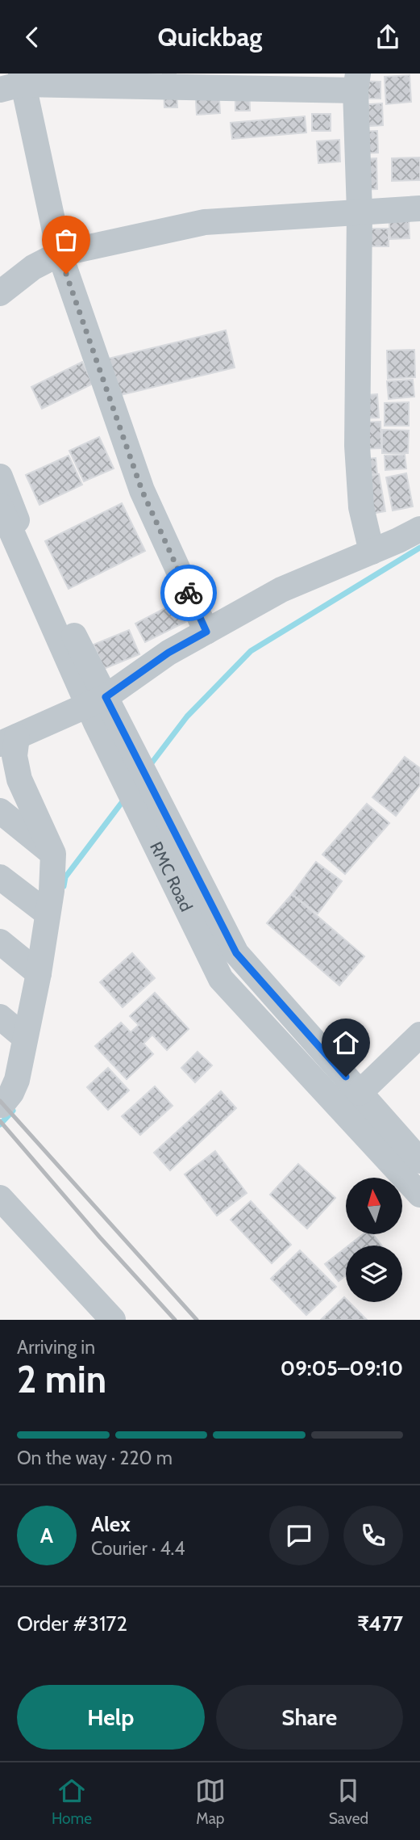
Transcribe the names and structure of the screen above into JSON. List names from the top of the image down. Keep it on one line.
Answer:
{"streets":{"street":["RMC Road"]},"north":"top","page":{"header":"Quickbag","heading":["2 min","Arriving in","09:05–09:10"],"panel":["Alex","Courier · 4.4","Order #3172","₹477"],"bar":"On the way · 220 m","round":"A","buttons":["Help","Share"],"tabs":["Home","Map","Saved"]}}
